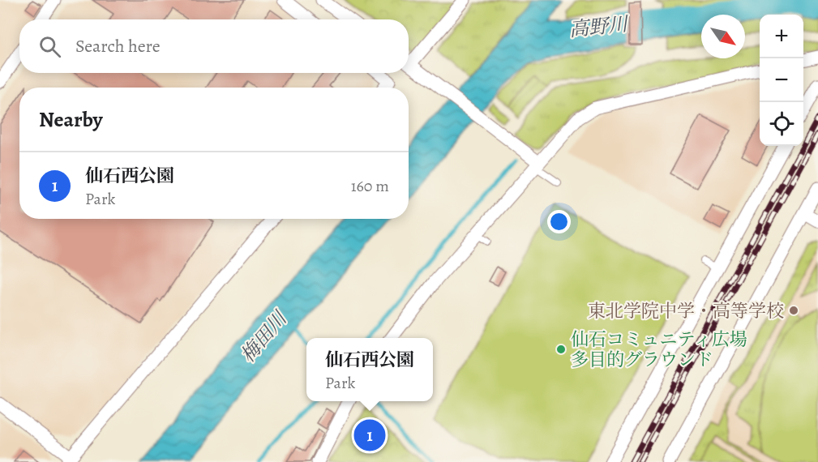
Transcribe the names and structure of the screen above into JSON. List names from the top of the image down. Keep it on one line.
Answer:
{"water":["高野川","梅田川"],"places":["東北学院中学・高等学校","仙石コミュニティ広場 多目的グラウンド"],"north":"bottom right","page":{"map_buttons":["+","−"],"search":"Search here","heading":"Nearby","list":[{"mark":"1","name":"仙石西公園","note":"Park","value":"160 m"}],"popup":["仙石西公園","Park"],"pins":"1"}}
